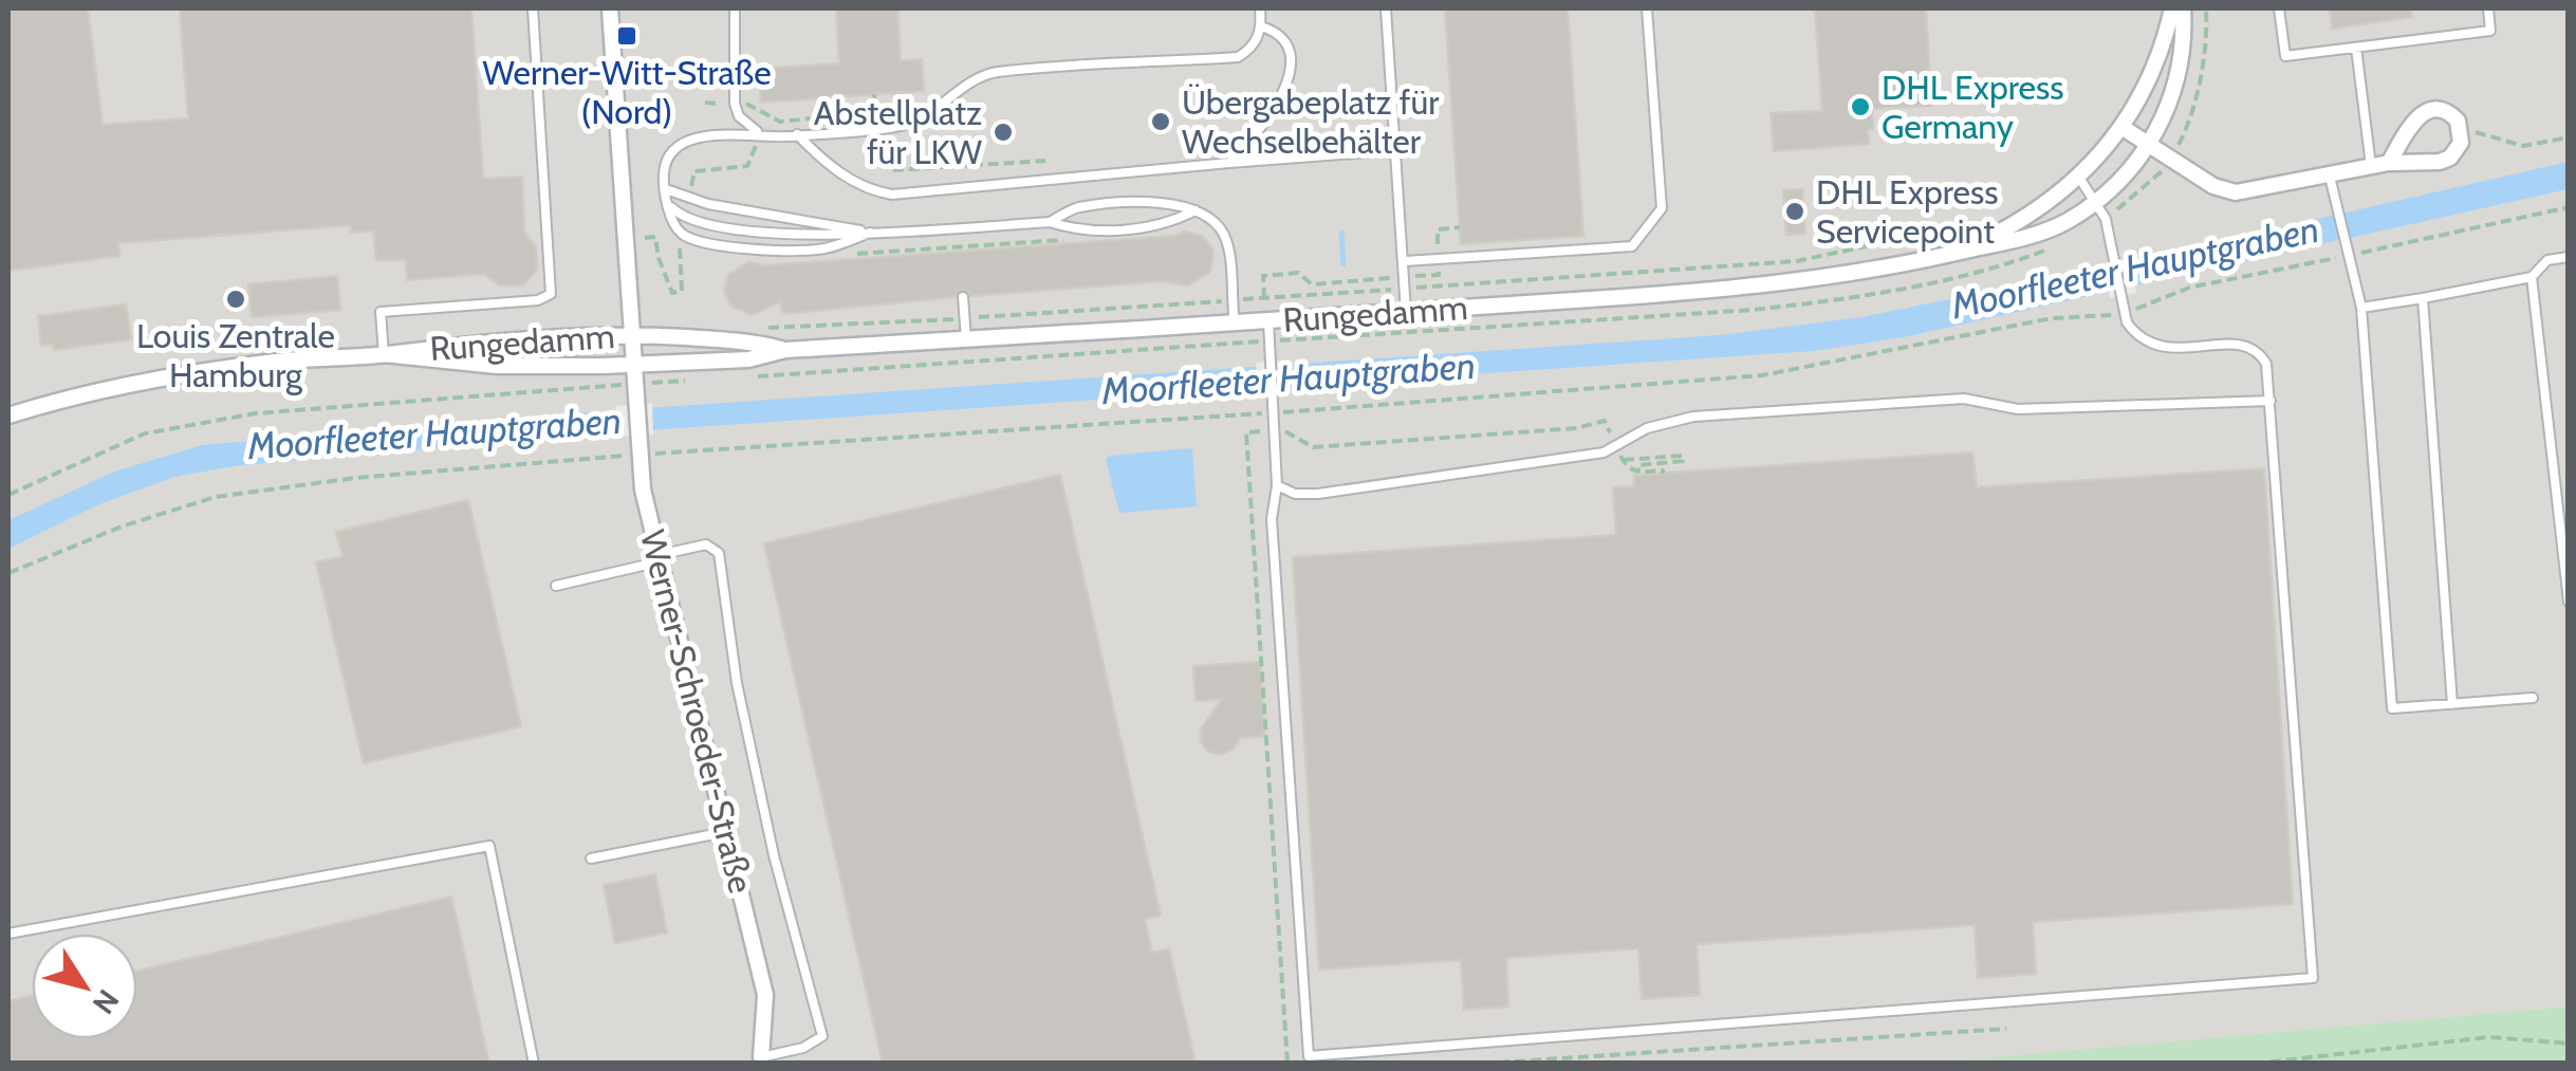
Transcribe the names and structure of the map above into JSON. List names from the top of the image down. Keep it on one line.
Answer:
{"streets":{"street":["Rungedamm","Werner-Schroeder-Straße"]},"crossings":[["Rungedamm","Werner-Schroeder-Straße"]],"water":["Moorfleeter Hauptgraben"],"places":{"transit":["Werner-Witt-Straße (Nord)"],"other":["DHL Express Germany","Übergabeplatz für Wechselbehälter","Abstellplatz für LKW","DHL Express Servicepoint","Louis Zentrale Hamburg"]},"north":"bottom right"}
